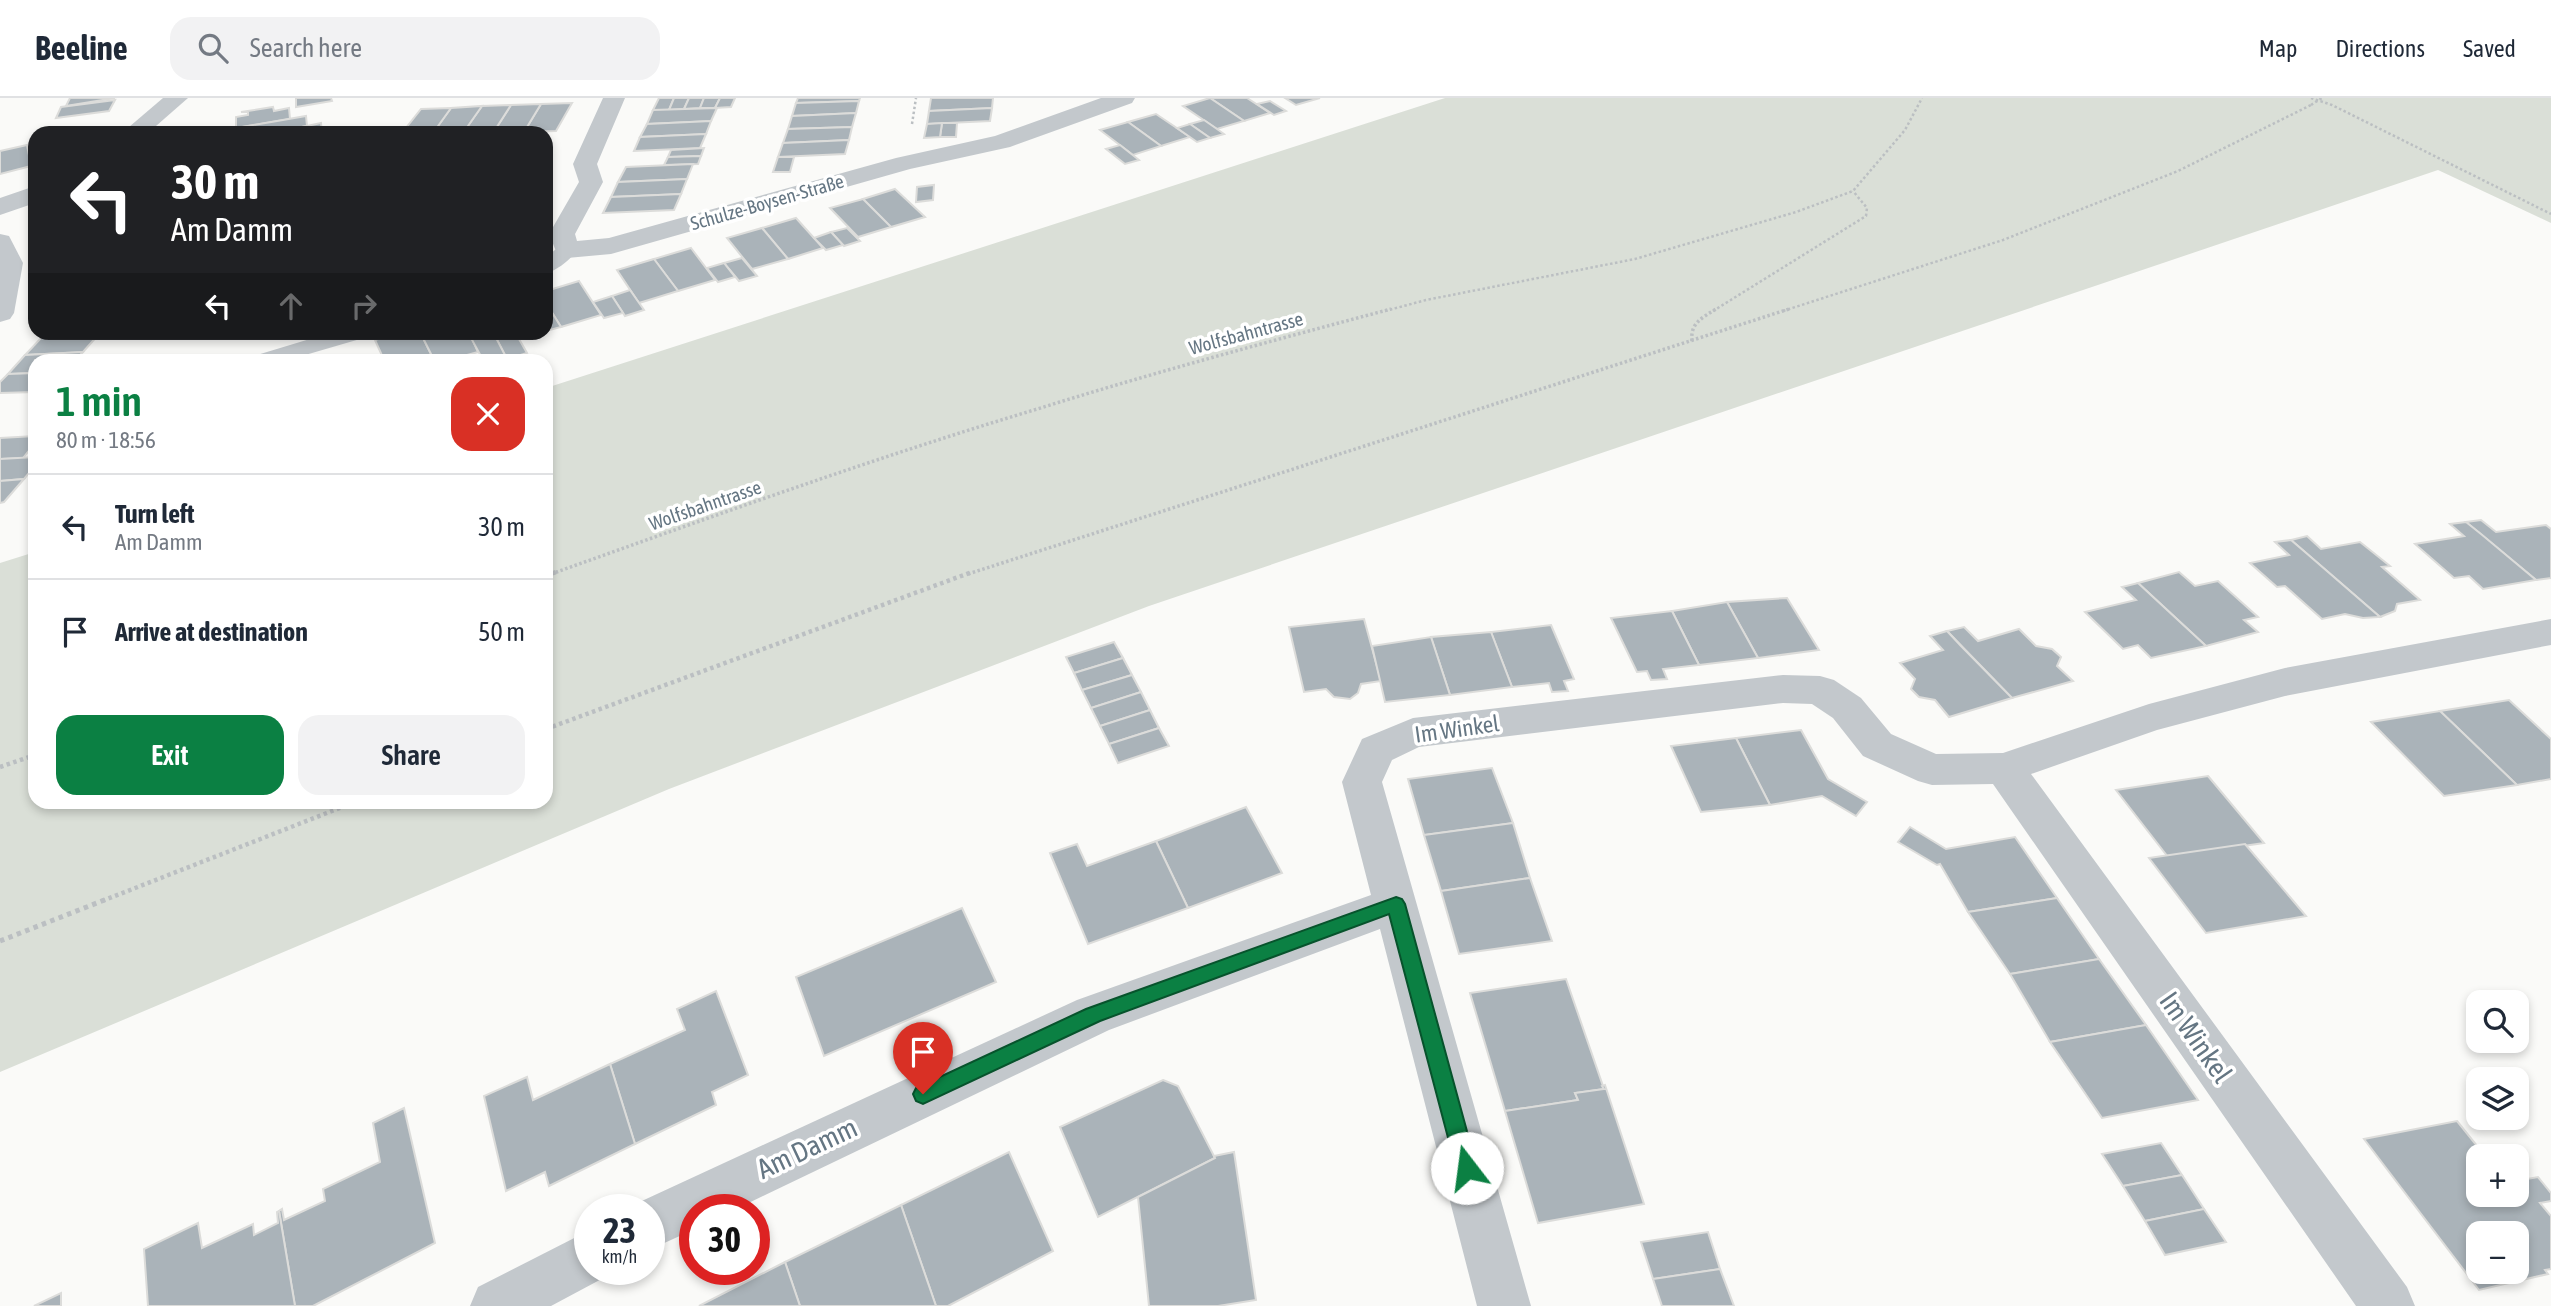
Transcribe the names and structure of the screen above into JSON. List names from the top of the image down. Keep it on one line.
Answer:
{"streets":{"street":["Schulze-Boysen-Straße","Im Winkel","Am Damm"],"path":["Wolfsbahntrasse"]},"crossings":[["Im Winkel","Am Damm"]],"page":{"header":"Beeline","search":"Search here","nav":["Map","Directions","Saved"],"turn":["30 m","Am Damm"],"heading":["1 min","80 m · 18:56"],"list":[{"name":"Turn left","note":"Am Damm","value":"30 m"},{"name":"Arrive at destination","value":"50 m"}],"buttons":["Exit","Share"],"map_buttons":["+","−"],"speed":"23 km/h","limit":"30"}}
